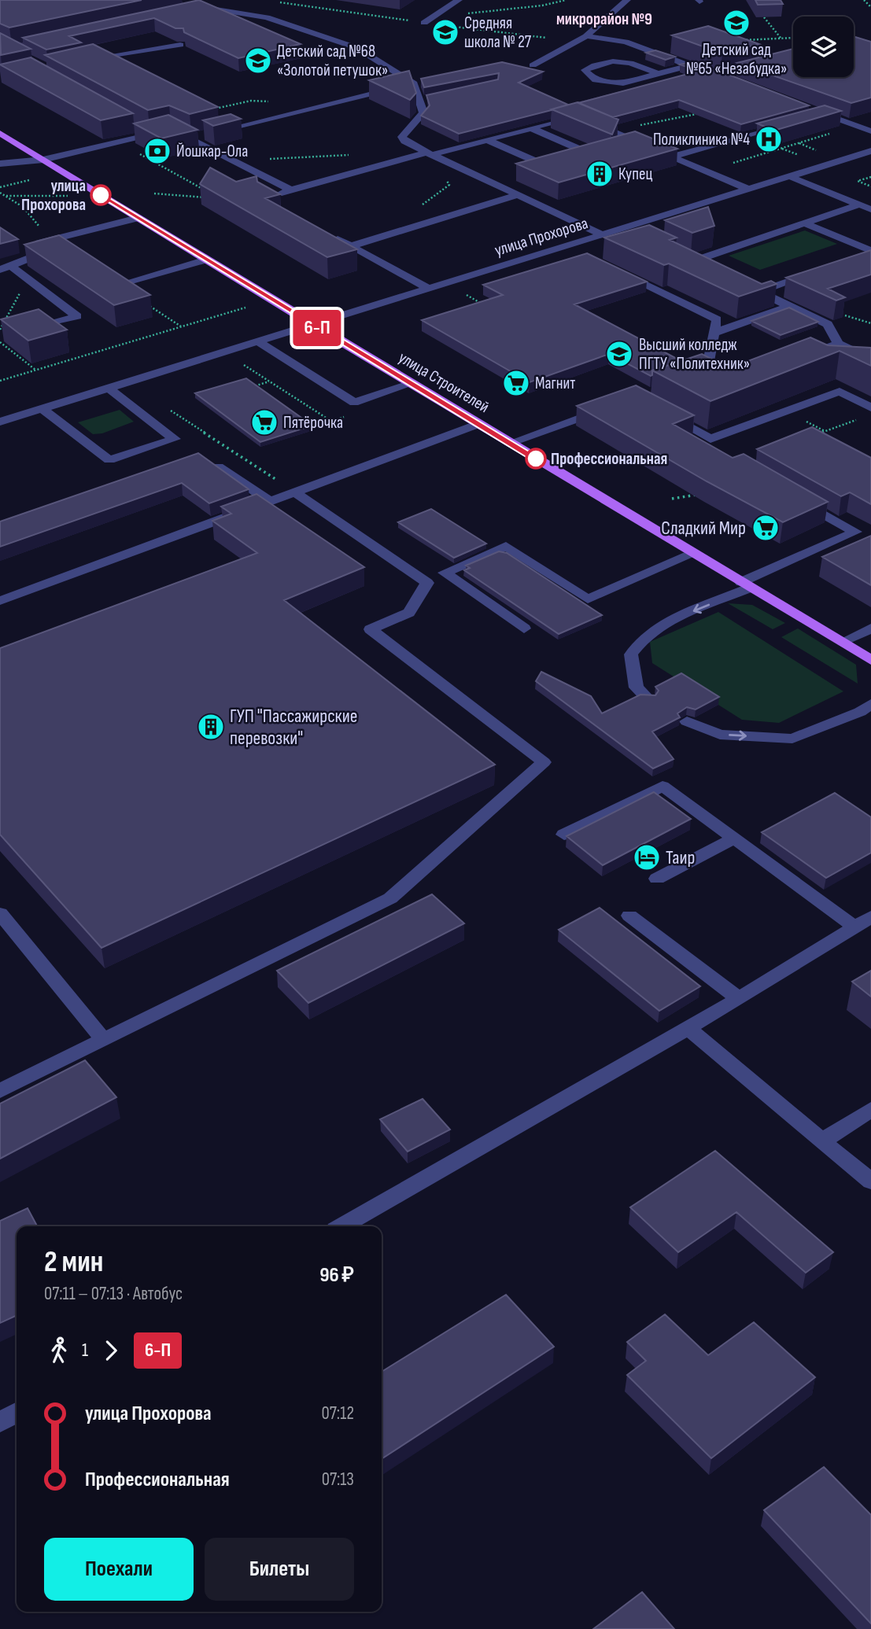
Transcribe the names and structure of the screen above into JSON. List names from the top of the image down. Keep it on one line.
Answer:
{"streets":{"main road":["улица Строителей"],"street":["улица Прохорова"]},"crossings":[["улица Прохорова","улица Строителей"]],"districts":["микрорайон №9"],"places":{"school or university":["Детский сад №65 «Незабудка»","Средняя школа № 27","Детский сад №68 «Золотой петушок»","Высший колледж ПГТУ «Политехник»"],"hospital":["Поликлиника №4"],"bank":["Йошкар-Ола"],"building":["Купец","ГУП \"Пассажирские перевозки\""],"other":["улица Прохорова","Профессиональная"],"supermarket":["Магнит","Пятёрочка","Сладкий Мир"],"hotel":["Таир"]},"lines":["bus line 6-П"],"page":{"on_map":"6-П","heading":["2 мин","07:11 – 07:13 · Автобус","96 ₽"],"legs":["1","6-П"],"list":[{"name":"улица Прохорова","value":"07:12"},{"name":"Профессиональная","value":"07:13"}],"buttons":["Поехали","Билеты"]}}
